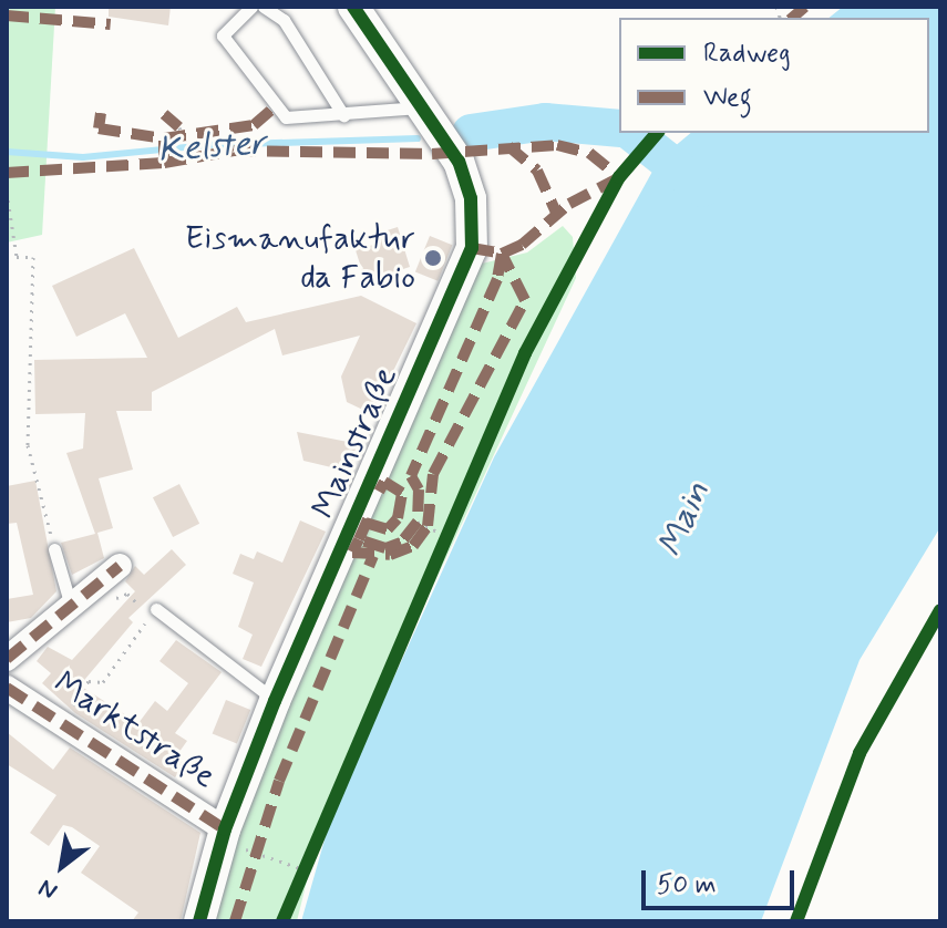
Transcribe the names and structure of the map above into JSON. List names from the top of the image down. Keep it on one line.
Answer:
{"streets":{"street":["Mainstraße","Marktstraße"]},"crossings":[["Mainstraße","Marktstraße"]],"water":["Kelster","Main"],"places":["Eismanufaktur da Fabio"],"legend":["Radweg","Weg"],"scale_bar":"50 m","north":"bottom left"}
